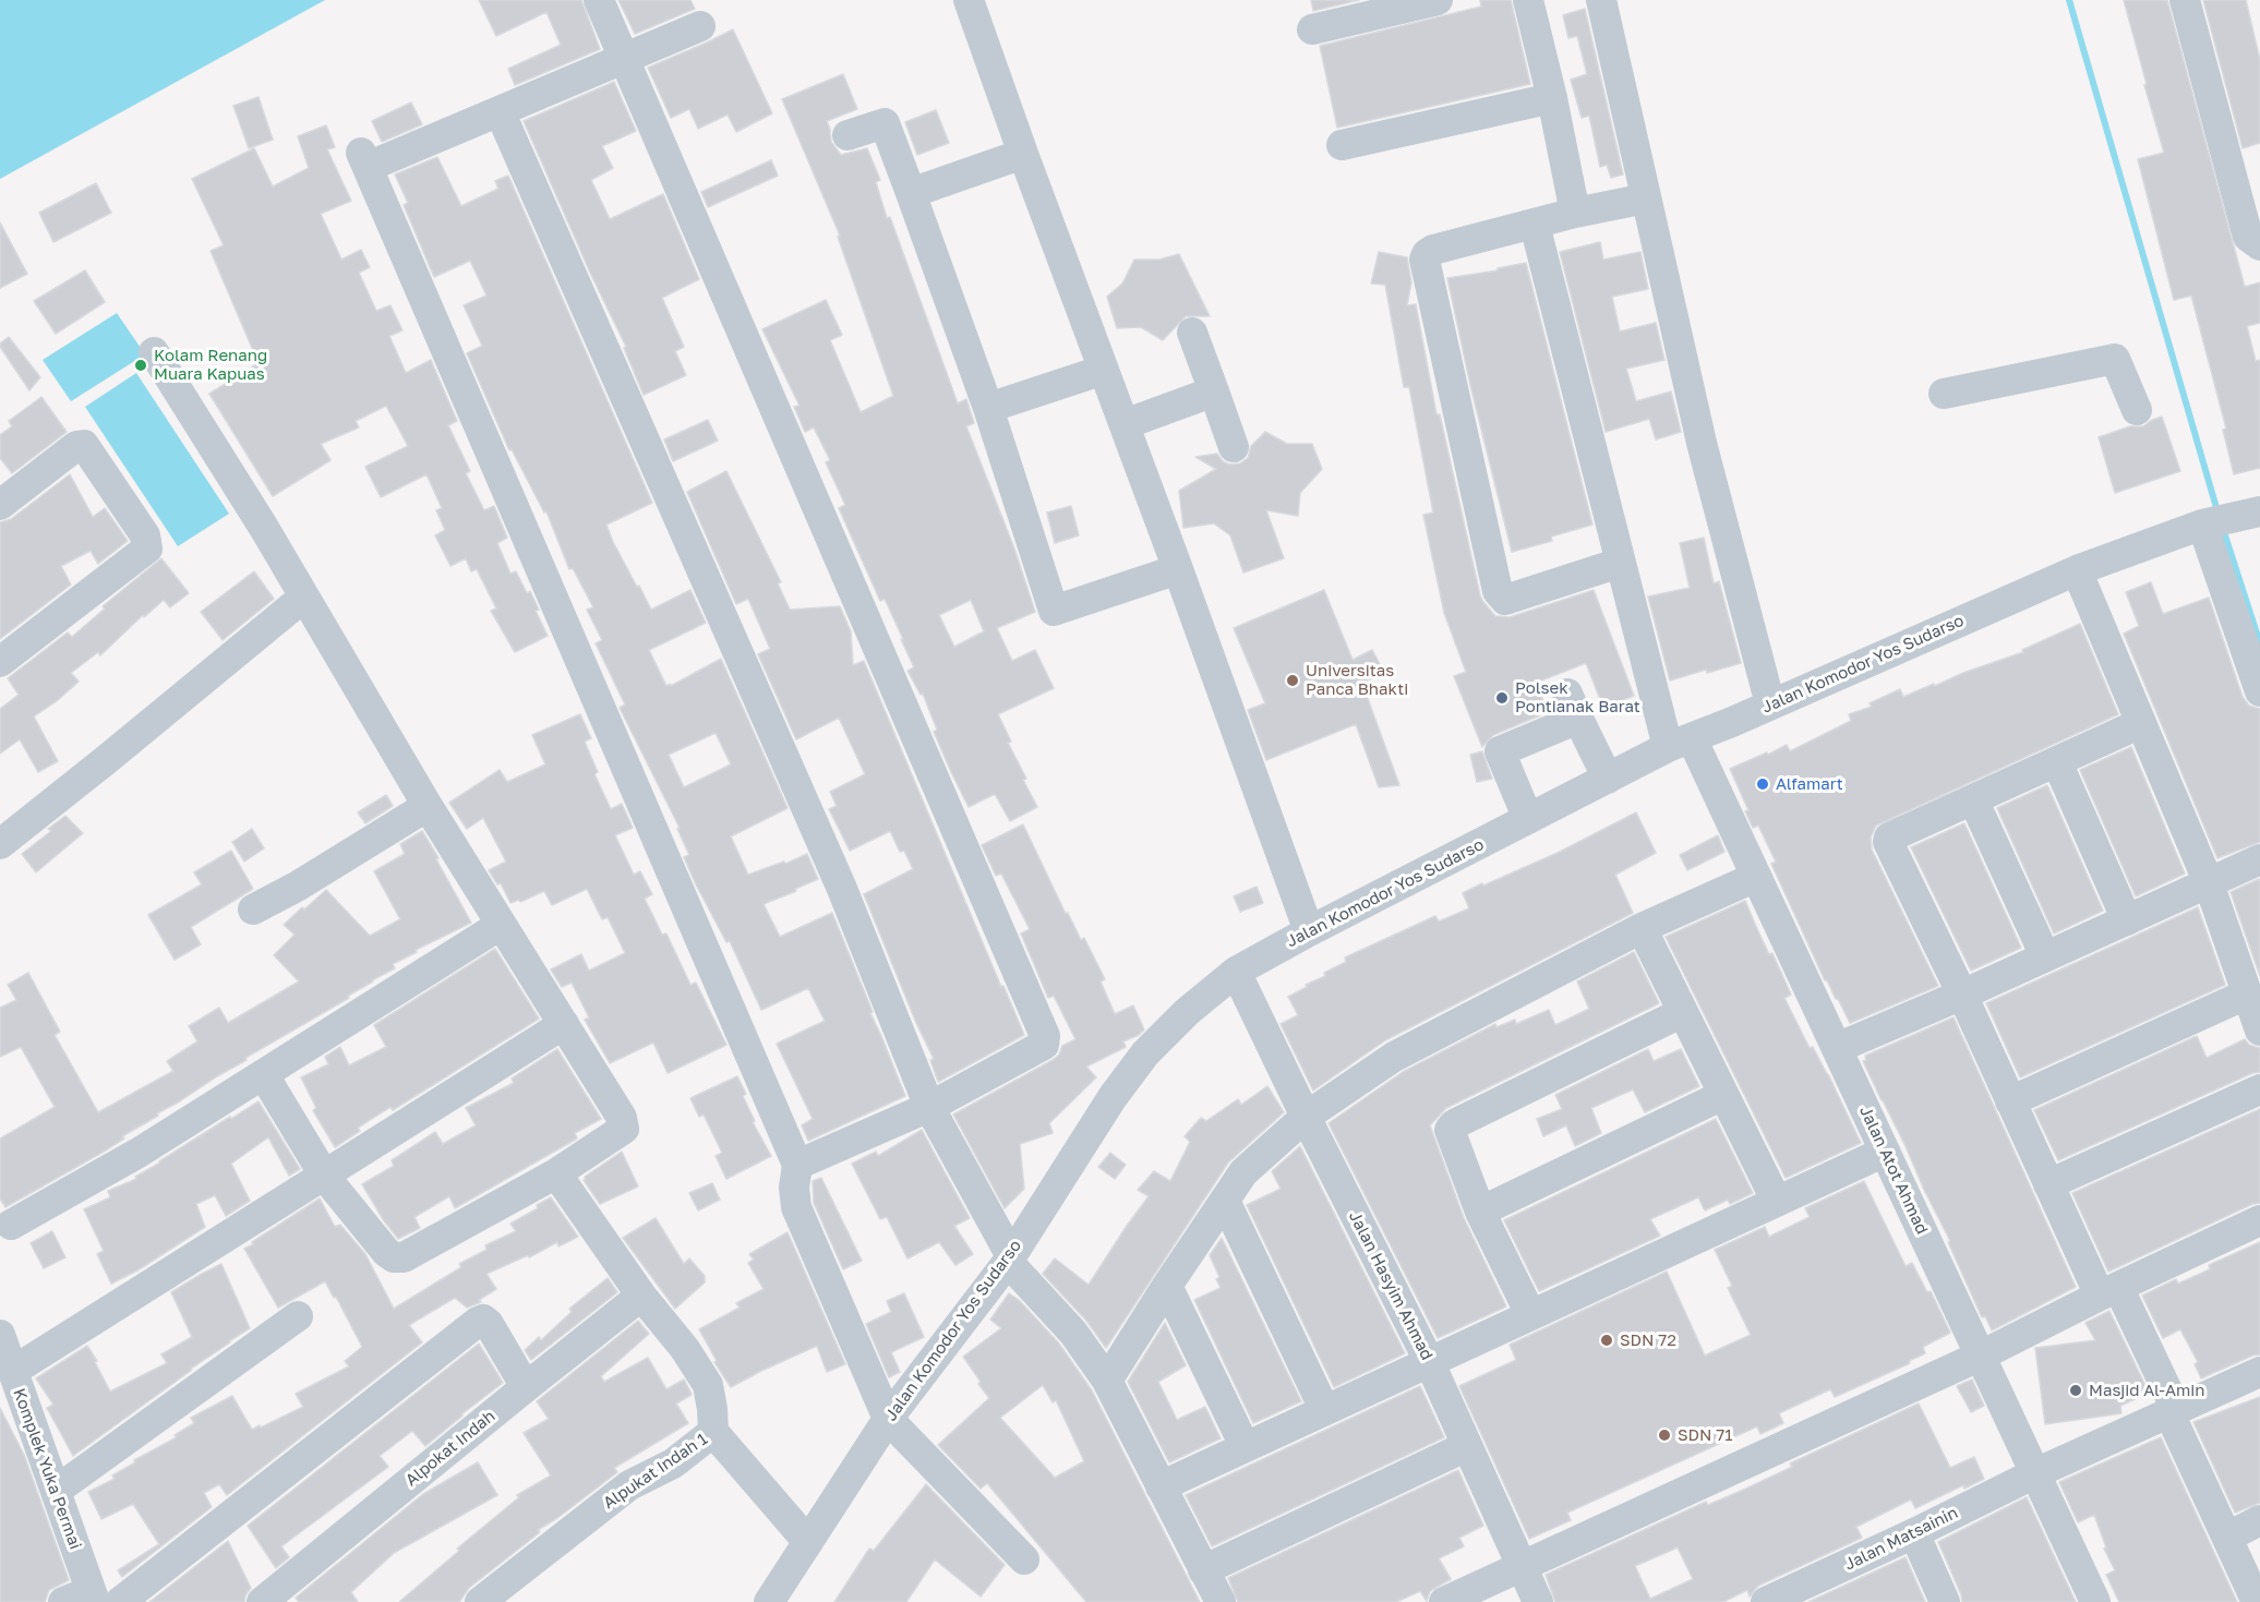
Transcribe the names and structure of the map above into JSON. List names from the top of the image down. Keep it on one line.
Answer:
{"streets":{"street":["Jalan Komodor Yos Sudarso","Jalan Atot Ahmad","Jalan Hasyim Ahmad","Alpokat Indah","Komplek Yuka Permai","Alpukat Indah 1","Jalan Matsainin"]},"crossings":[["Jalan Komodor Yos Sudarso","Jalan Atot Ahmad"],["Jalan Komodor Yos Sudarso","Jalan Hasyim Ahmad"],["Jalan Atot Ahmad","Jalan Matsainin"],["Alpokat Indah","Alpukat Indah 1"]],"places":["Kolam Renang Muara Kapuas","Universitas Panca Bhakti","Polsek Pontianak Barat","Alfamart","SDN 72","Masjid Al-Amin","SDN 71"]}
